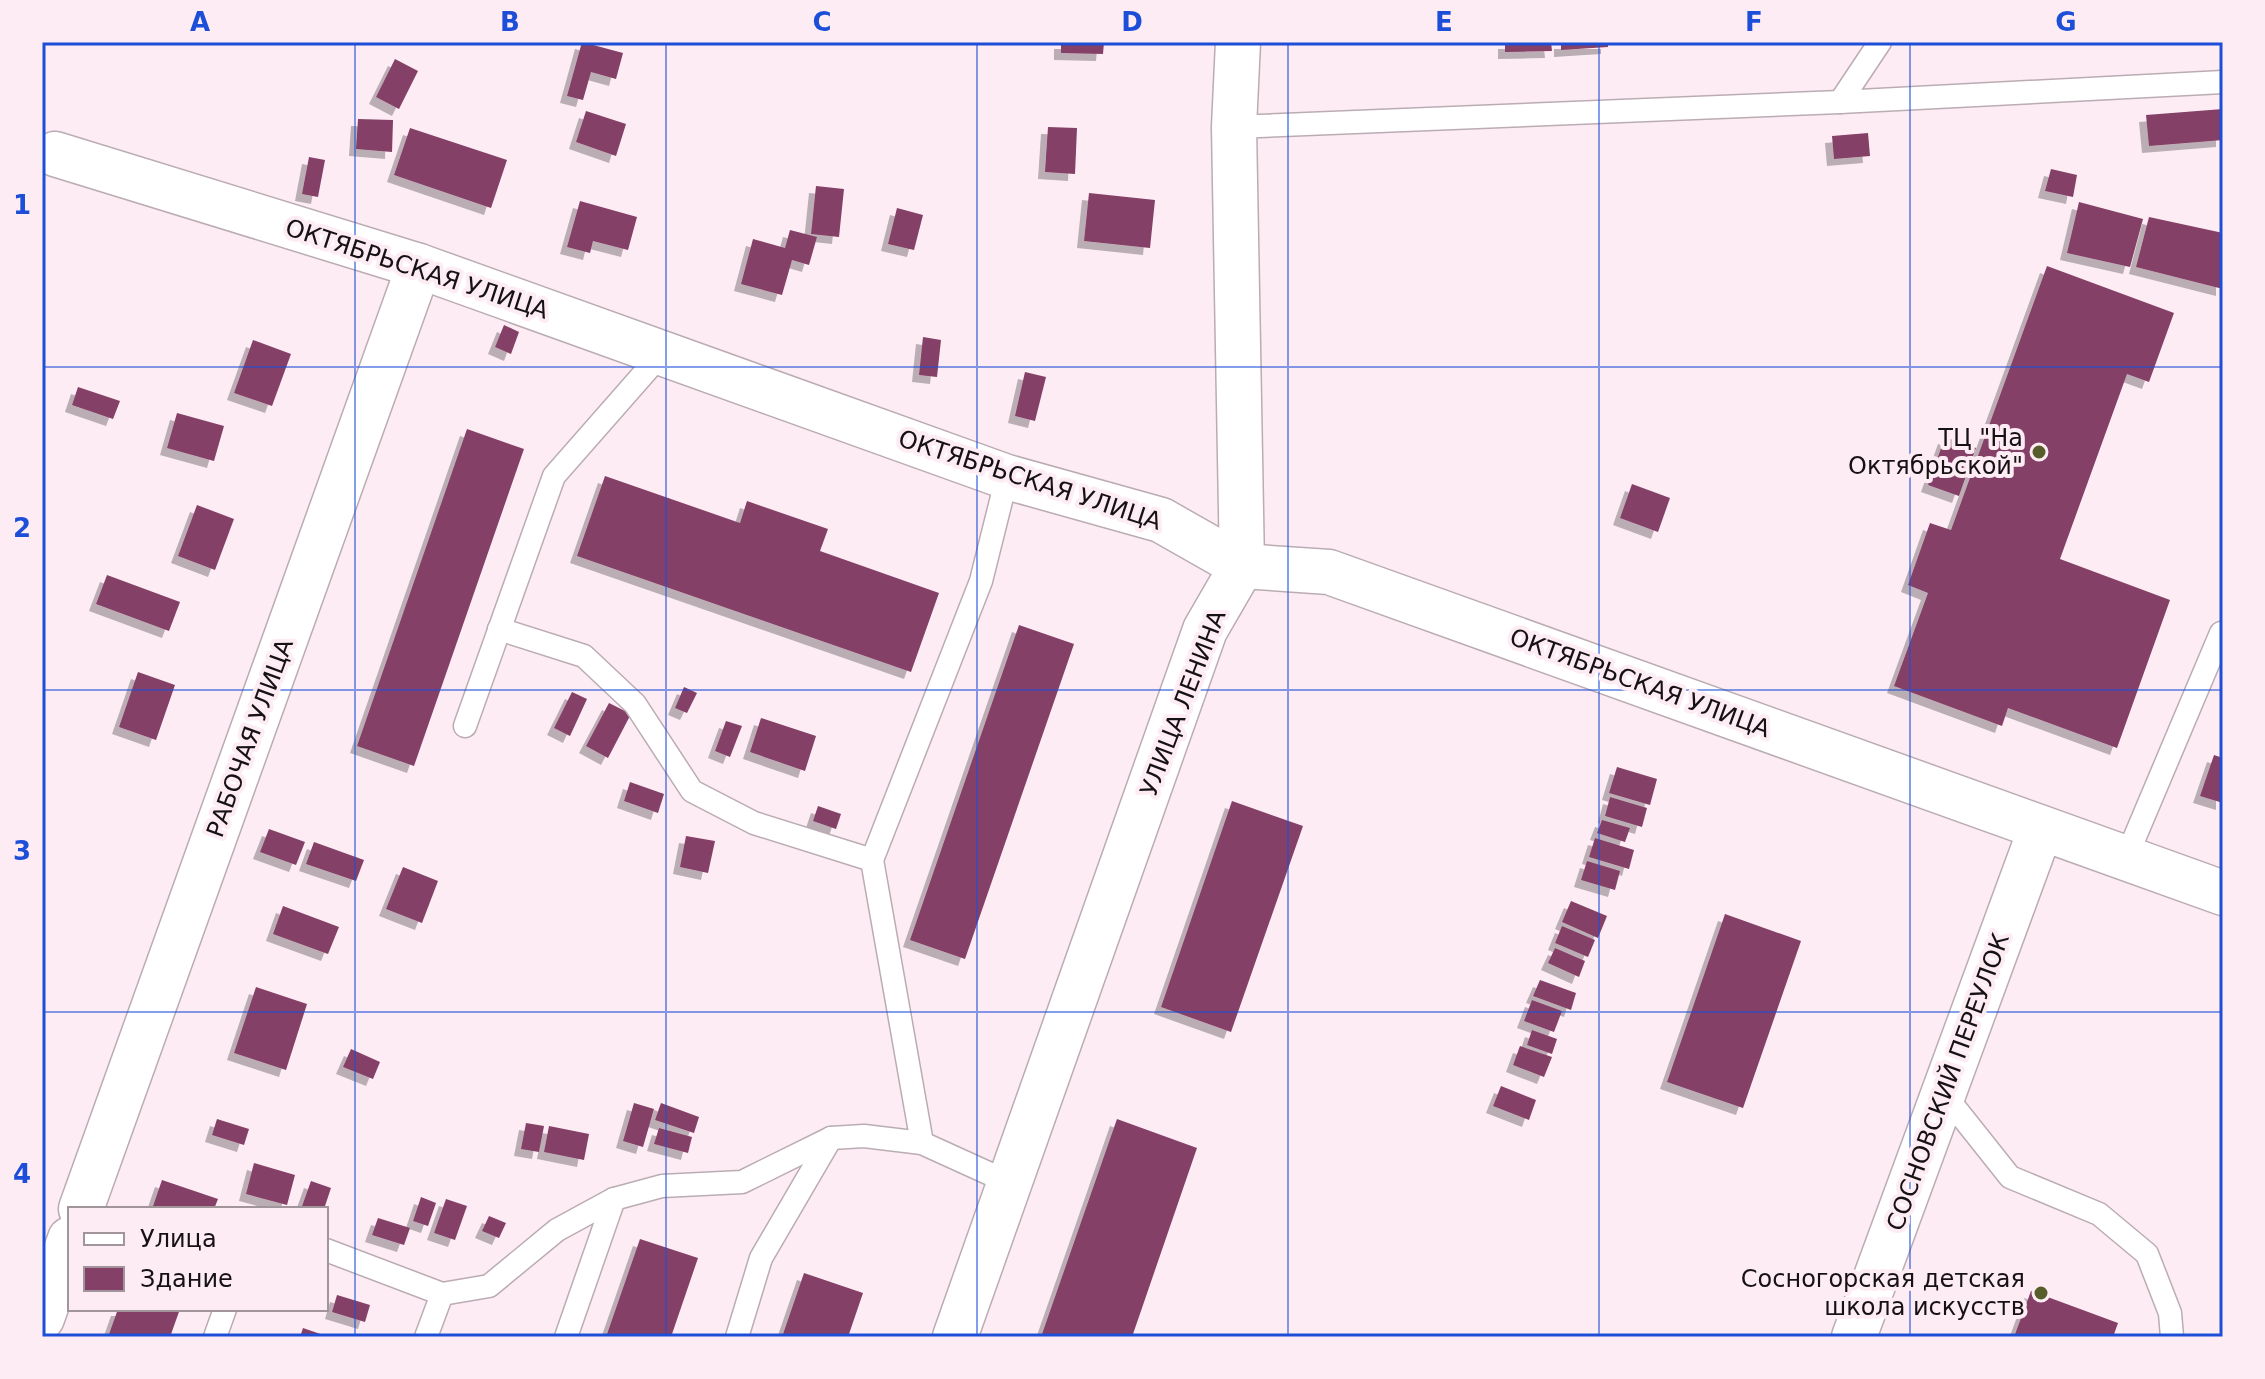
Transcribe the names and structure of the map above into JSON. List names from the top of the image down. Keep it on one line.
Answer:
{"streets":{"street":["ОКТЯБРЬСКАЯ УЛИЦА","УЛИЦА ЛЕНИНА","РАБОЧАЯ УЛИЦА","СОСНОВСКИЙ ПЕРЕУЛОК"]},"crossings":[["ОКТЯБРЬСКАЯ УЛИЦА","УЛИЦА ЛЕНИНА"],["ОКТЯБРЬСКАЯ УЛИЦА","РАБОЧАЯ УЛИЦА"],["ОКТЯБРЬСКАЯ УЛИЦА","СОСНОВСКИЙ ПЕРЕУЛОК"]],"places":["ТЦ \"На Октябрьской\"","Сосногорская детская школа искусств"],"legend":["Улица","Здание"],"grid":{"columns":["A","B","C","D","E","F","G"],"rows":["1","2","3","4"]}}
